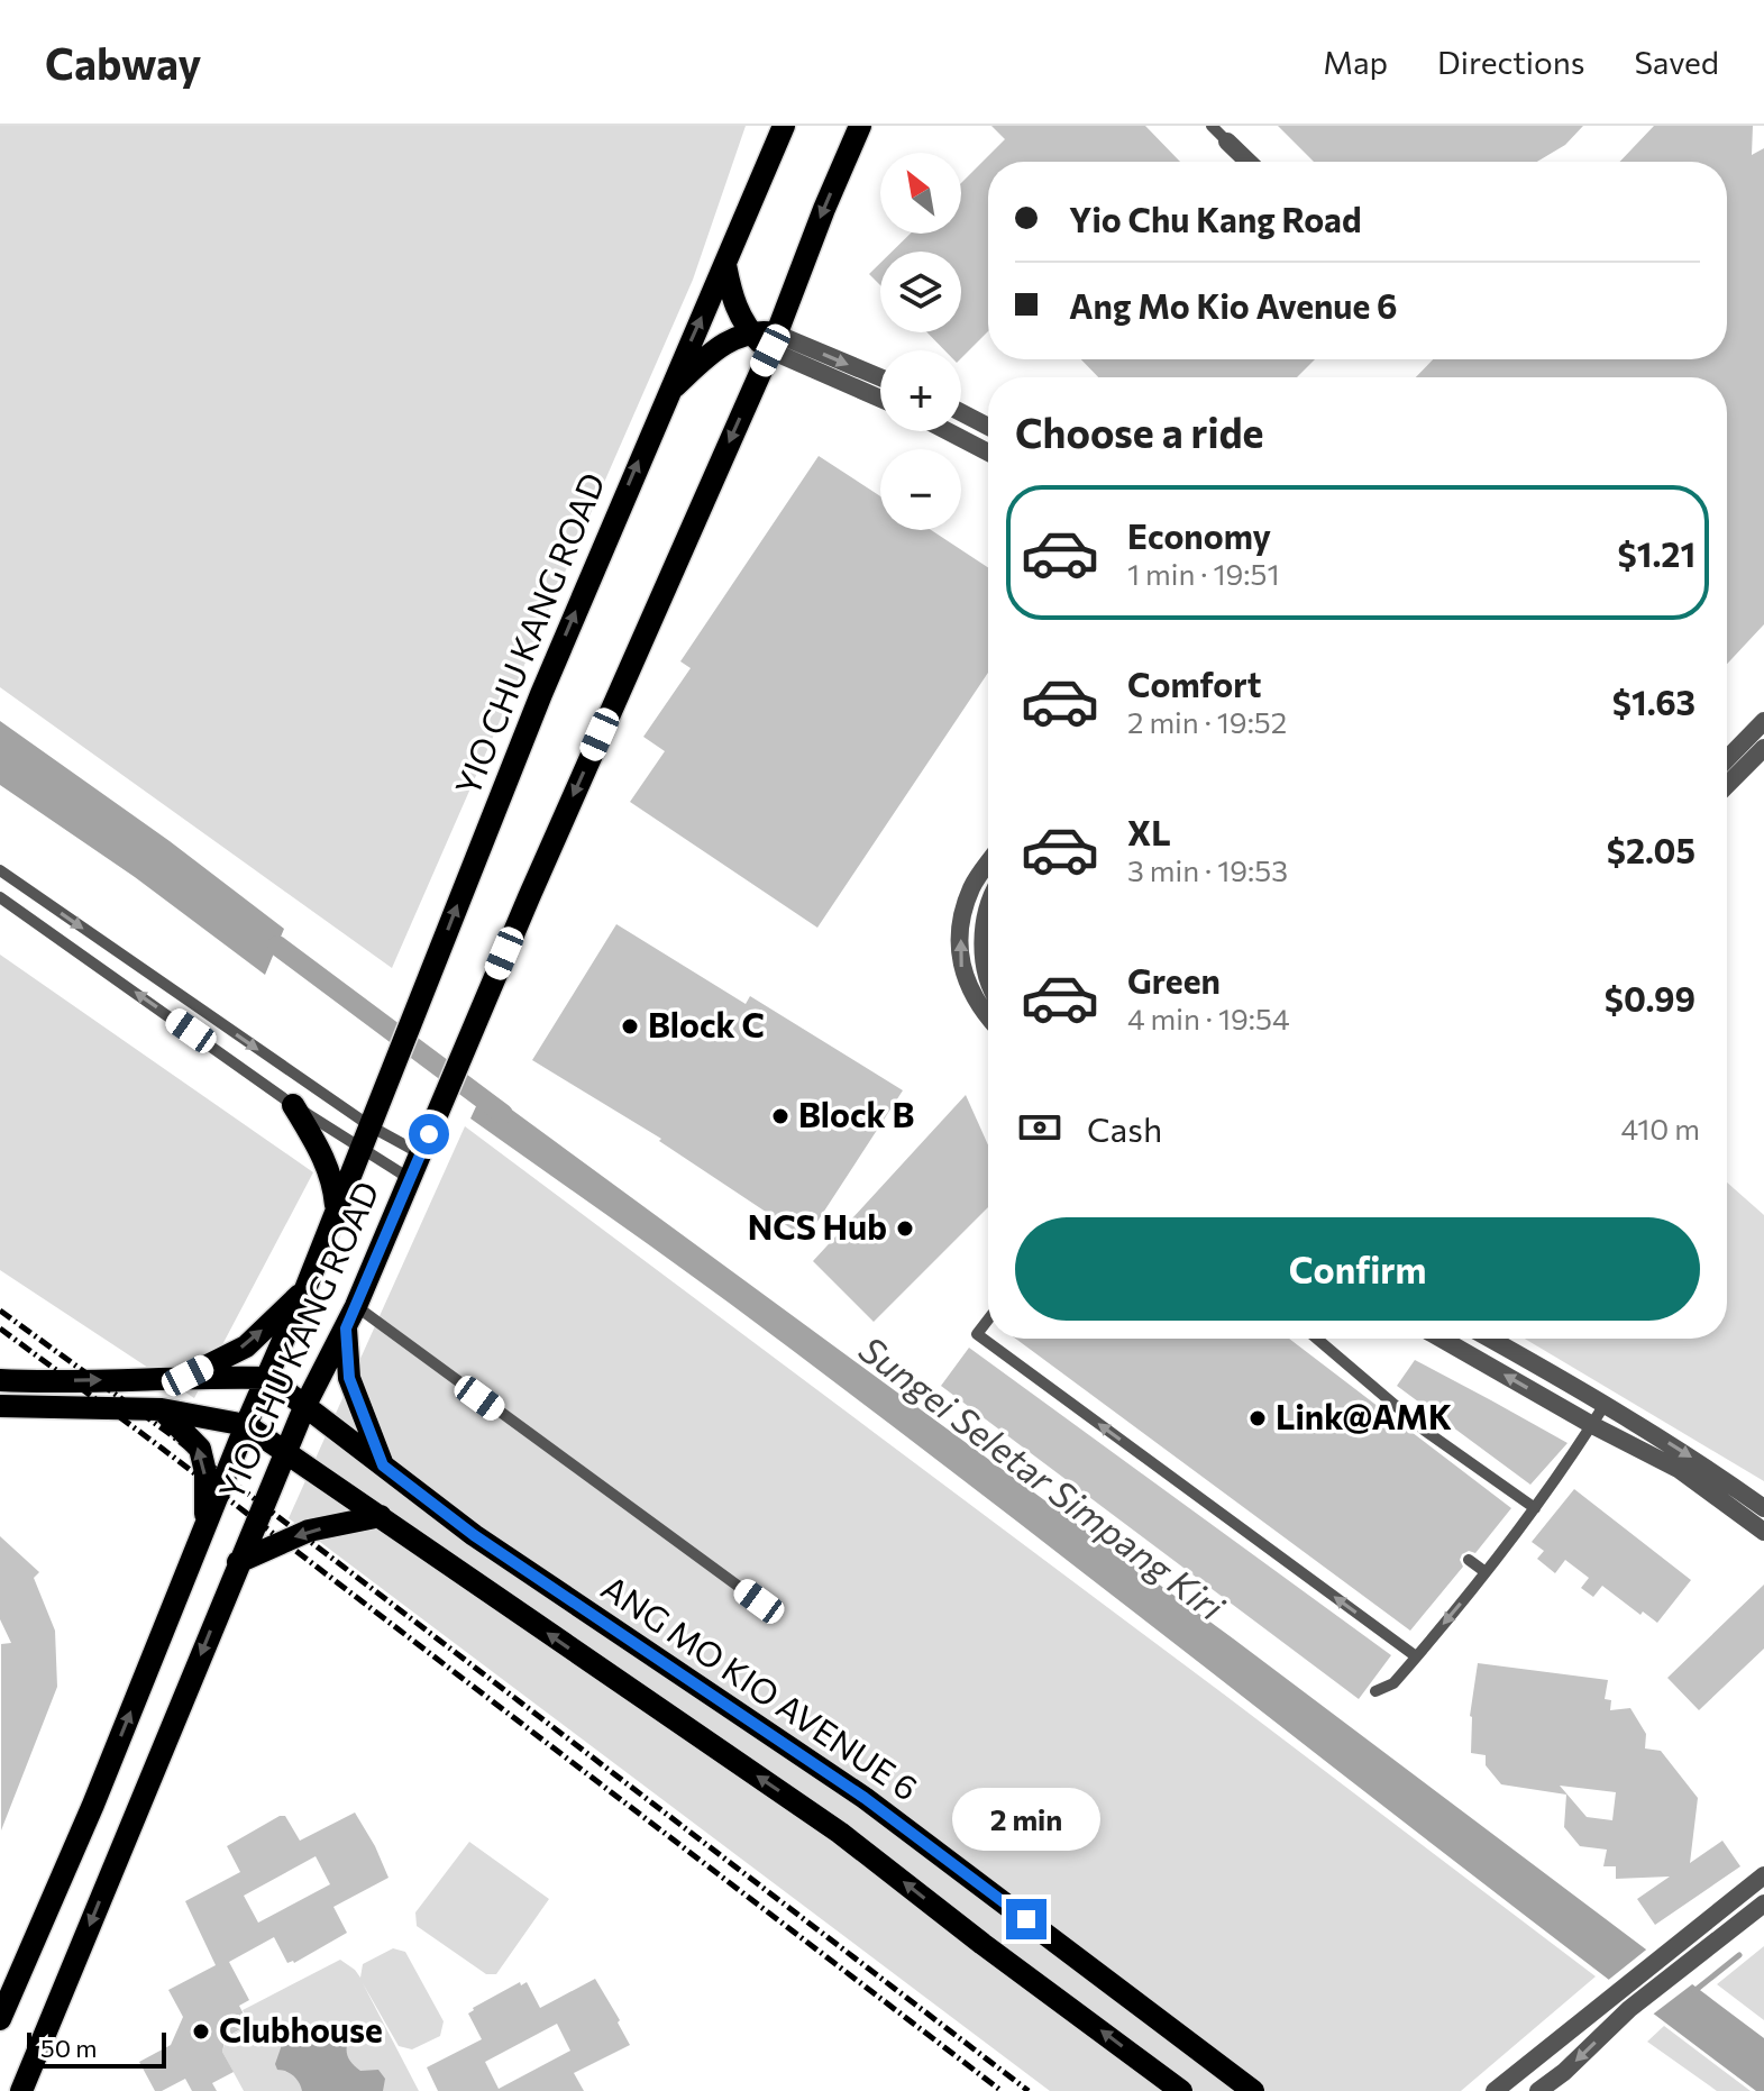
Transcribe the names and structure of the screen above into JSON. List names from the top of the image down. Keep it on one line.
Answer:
{"streets":{"main road":["YIO CHU KANG ROAD","ANG MO KIO AVENUE 6"]},"crossings":[["YIO CHU KANG ROAD","ANG MO KIO AVENUE 6"]],"water":["Sungei Seletar Simpang Kiri"],"places":["Block C","Block B","NCS Hub","Link@AMK","Clubhouse"],"scale_bar":"50 m","north":"top left","page":{"header":"Cabway","nav":["Map","Directions","Saved"],"map_buttons":["+","−"],"banner":["Yio Chu Kang Road","Ang Mo Kio Avenue 6"],"heading":"Choose a ride","list":[{"name":"Economy","note":"1 min · 19:51","value":"$1.21"},{"name":"Comfort","note":"2 min · 19:52","value":"$1.63"},{"name":"XL","note":"3 min · 19:53","value":"$2.05"},{"name":"Green","note":"4 min · 19:54","value":"$0.99"}],"pay":["Cash","410 m"],"buttons":"Confirm","bubble":"2 min","scale":"50 m"}}
